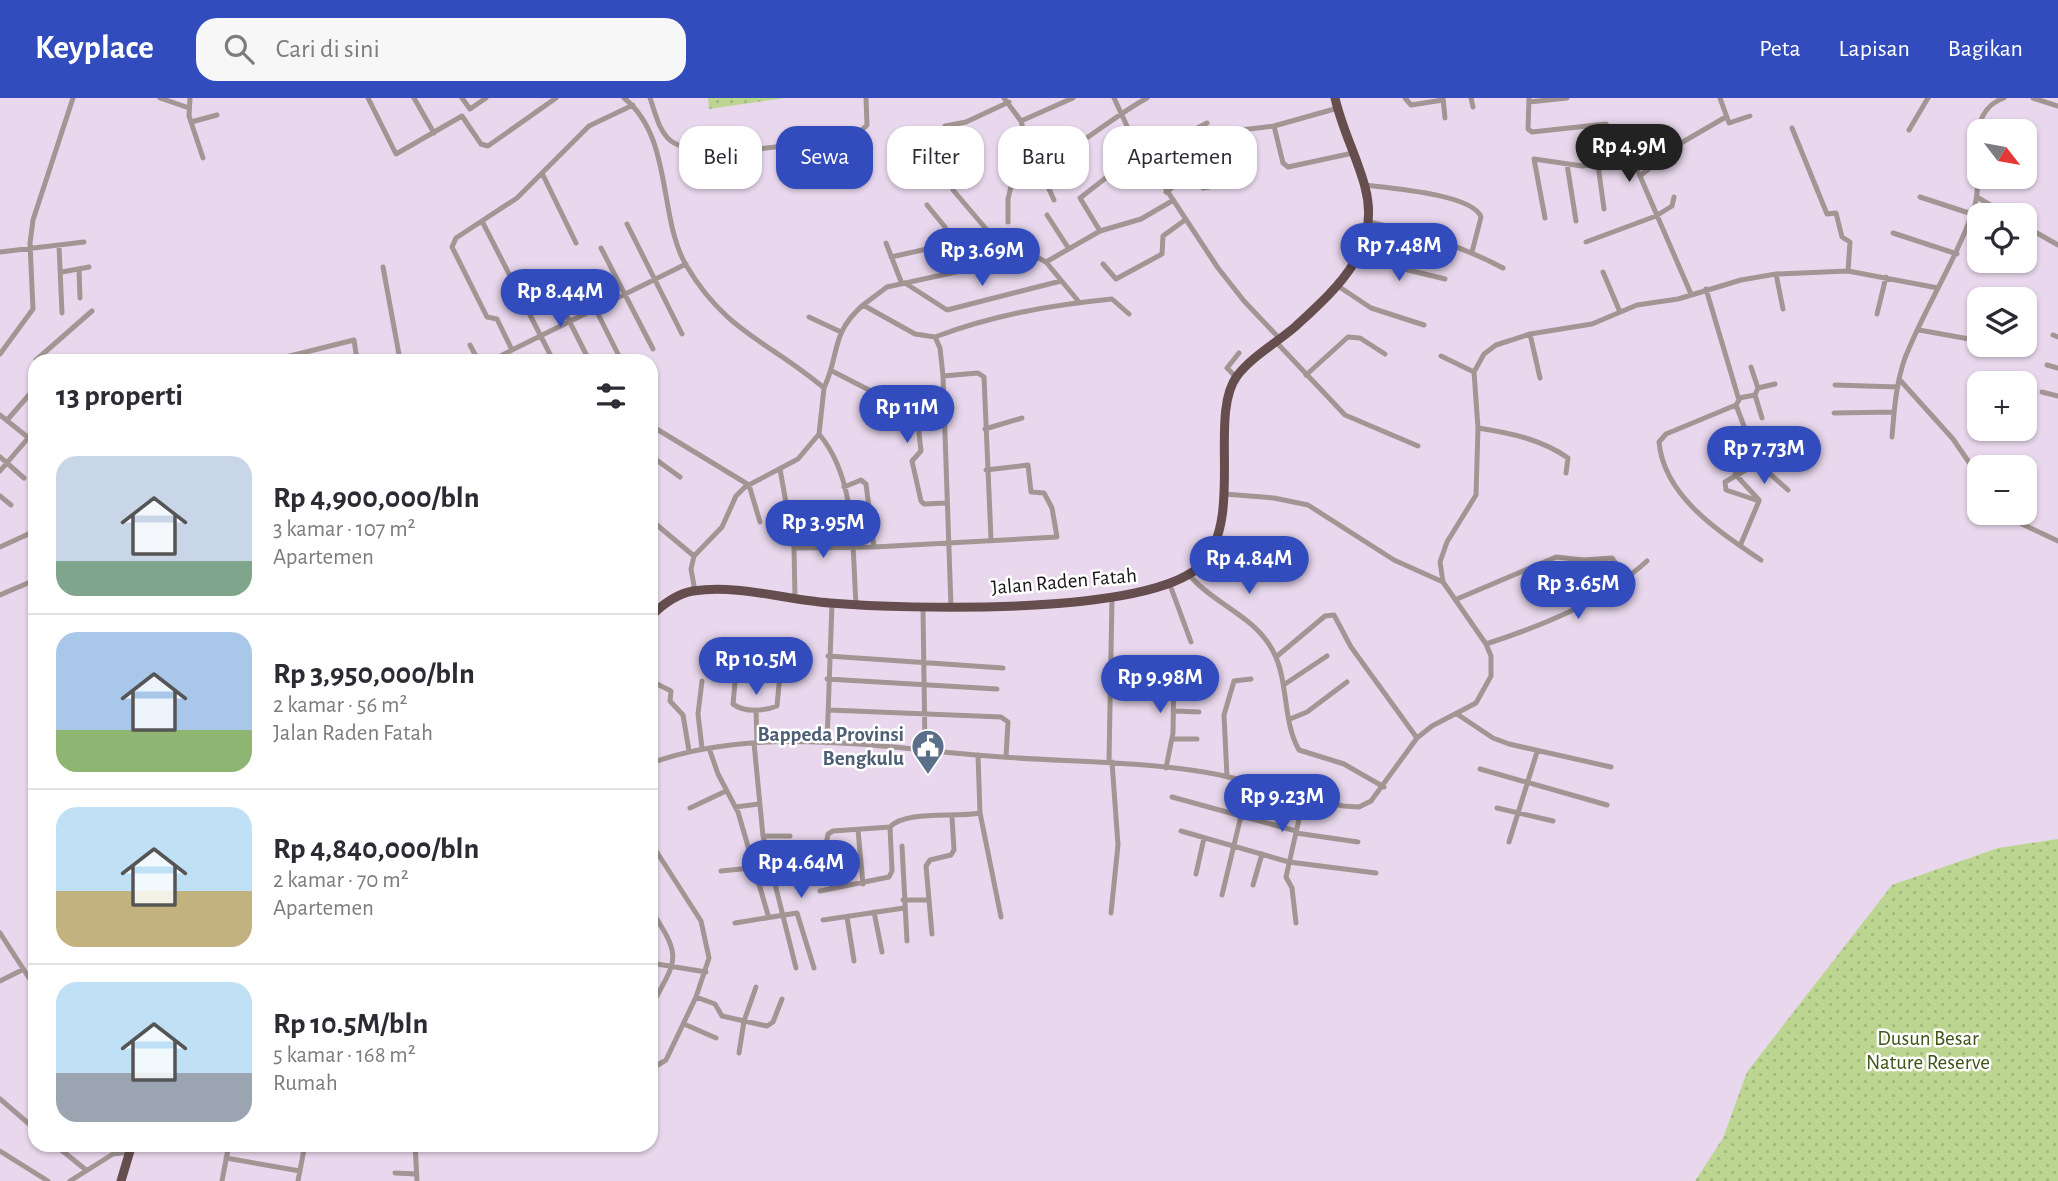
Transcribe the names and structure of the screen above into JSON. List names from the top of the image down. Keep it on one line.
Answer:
{"streets":{"highway":["Jalan Raden Fatah"]},"parks":["Dusun Besar Nature Reserve"],"places":{"public building":["Bappeda Provinsi Bengkulu"]},"north":"bottom right","page":{"header":"Keyplace","search":"Cari di sini","nav":["Peta","Lapisan","Bagikan"],"map_buttons":["+","−"],"price":["Rp 4.9M","Rp 7.48M","Rp 3.69M","Rp 8.44M","Rp 11M","Rp 7.73M","Rp 3.95M","Rp 4.84M","Rp 3.65M","Rp 10.5M","Rp 9.98M","Rp 9.23M","Rp 4.64M"],"chip":["Beli","Sewa","Filter","Baru","Apartemen"],"heading":"13 properti","list":[{"name":"Rp 4,900,000/bln","note":"3 kamar · 107 m² · Apartemen"},{"name":"Rp 3,950,000/bln","note":"2 kamar · 56 m² · Jalan Raden Fatah"},{"name":"Rp 4,840,000/bln","note":"2 kamar · 70 m² · Apartemen"},{"name":"Rp 10.5M/bln","note":"5 kamar · 168 m² · Rumah"}]}}
